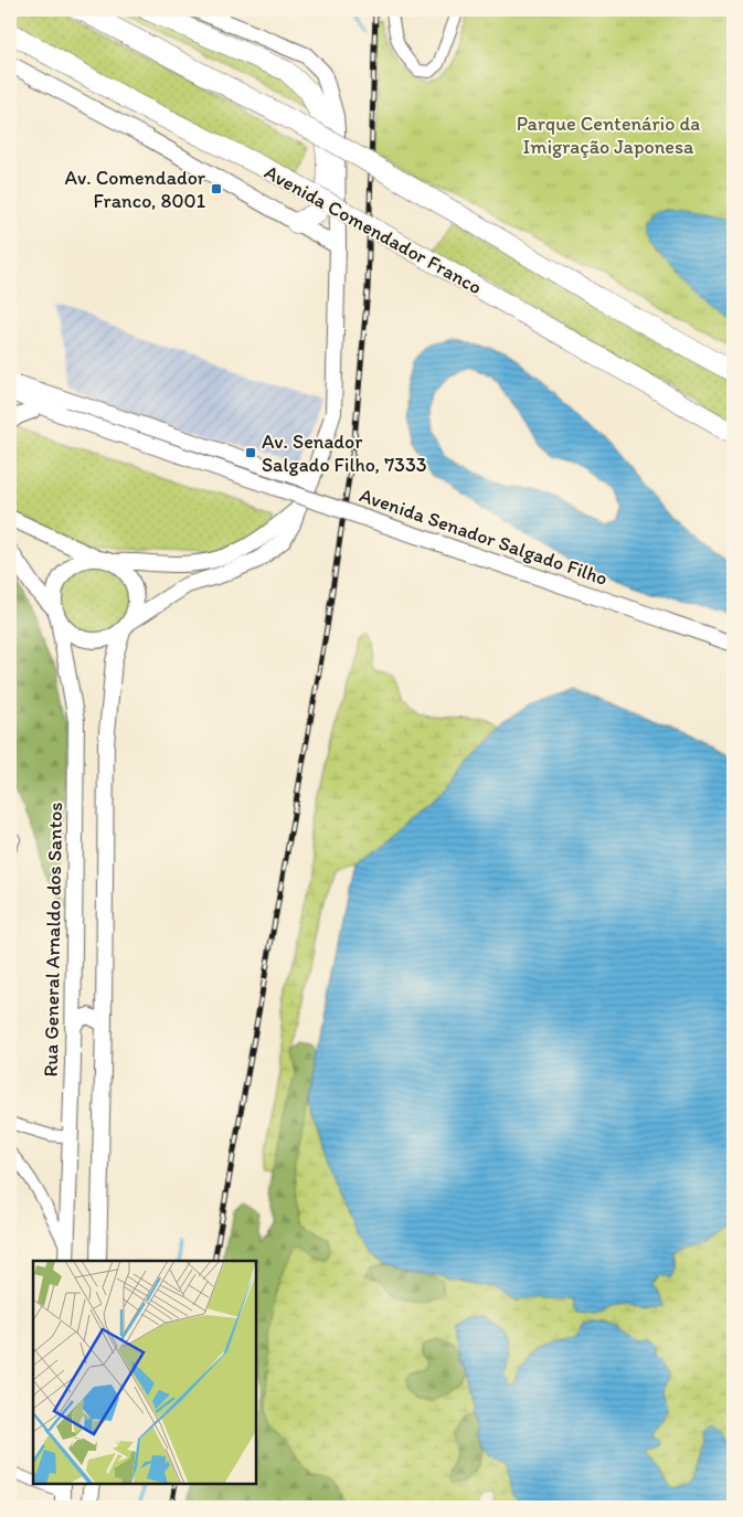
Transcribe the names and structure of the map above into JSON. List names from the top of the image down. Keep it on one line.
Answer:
{"streets":{"highway":["Avenida Comendador Franco"],"street":["Avenida Senador Salgado Filho","Rua General Arnaldo dos Santos"]},"parks":["Parque Centenário da Imigração Japonesa"],"places":{"transit":["Av. Comendador Franco, 8001","Av. Senador Salgado Filho, 7333"]}}
